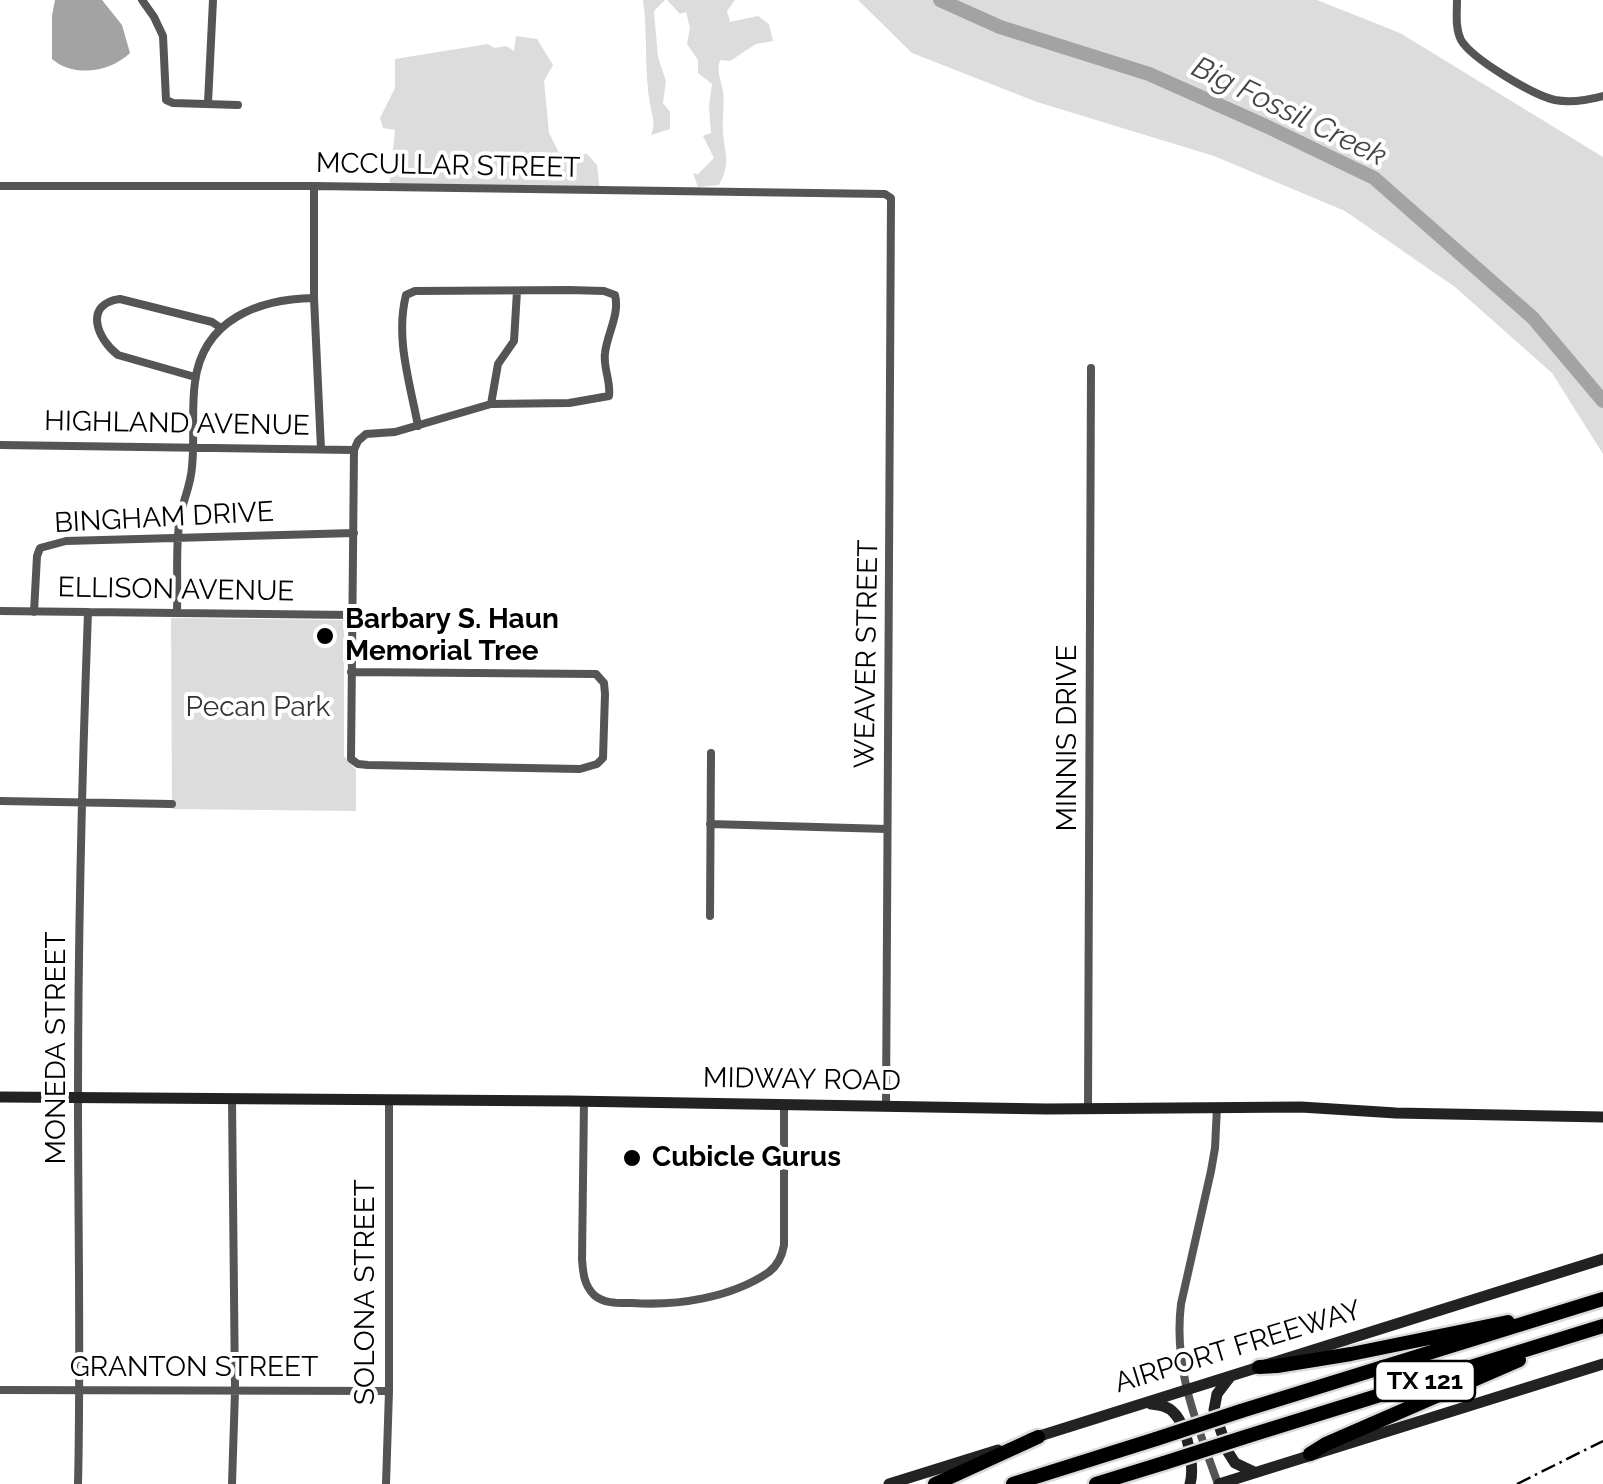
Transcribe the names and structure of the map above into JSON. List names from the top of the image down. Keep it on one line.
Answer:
{"streets":{"highway":["TX 121"],"main road":["MIDWAY ROAD","AIRPORT FREEWAY"],"street":["MCCULLAR STREET","HIGHLAND AVENUE","BINGHAM DRIVE","ELLISON AVENUE","WEAVER STREET","MINNIS DRIVE","MONEDA STREET","SOLONA STREET","GRANTON STREET"]},"crossings":[["MCCULLAR STREET","WEAVER STREET"],["BINGHAM DRIVE","ELLISON AVENUE"],["ELLISON AVENUE","MONEDA STREET"],["WEAVER STREET","MIDWAY ROAD"],["MINNIS DRIVE","MIDWAY ROAD"],["MONEDA STREET","MIDWAY ROAD"],["MONEDA STREET","GRANTON STREET"],["MIDWAY ROAD","SOLONA STREET"],["SOLONA STREET","GRANTON STREET"]],"water":["Big Fossil Creek"],"parks":["Pecan Park"],"places":["Barbary S. Haun Memorial Tree","Cubicle Gurus"]}
